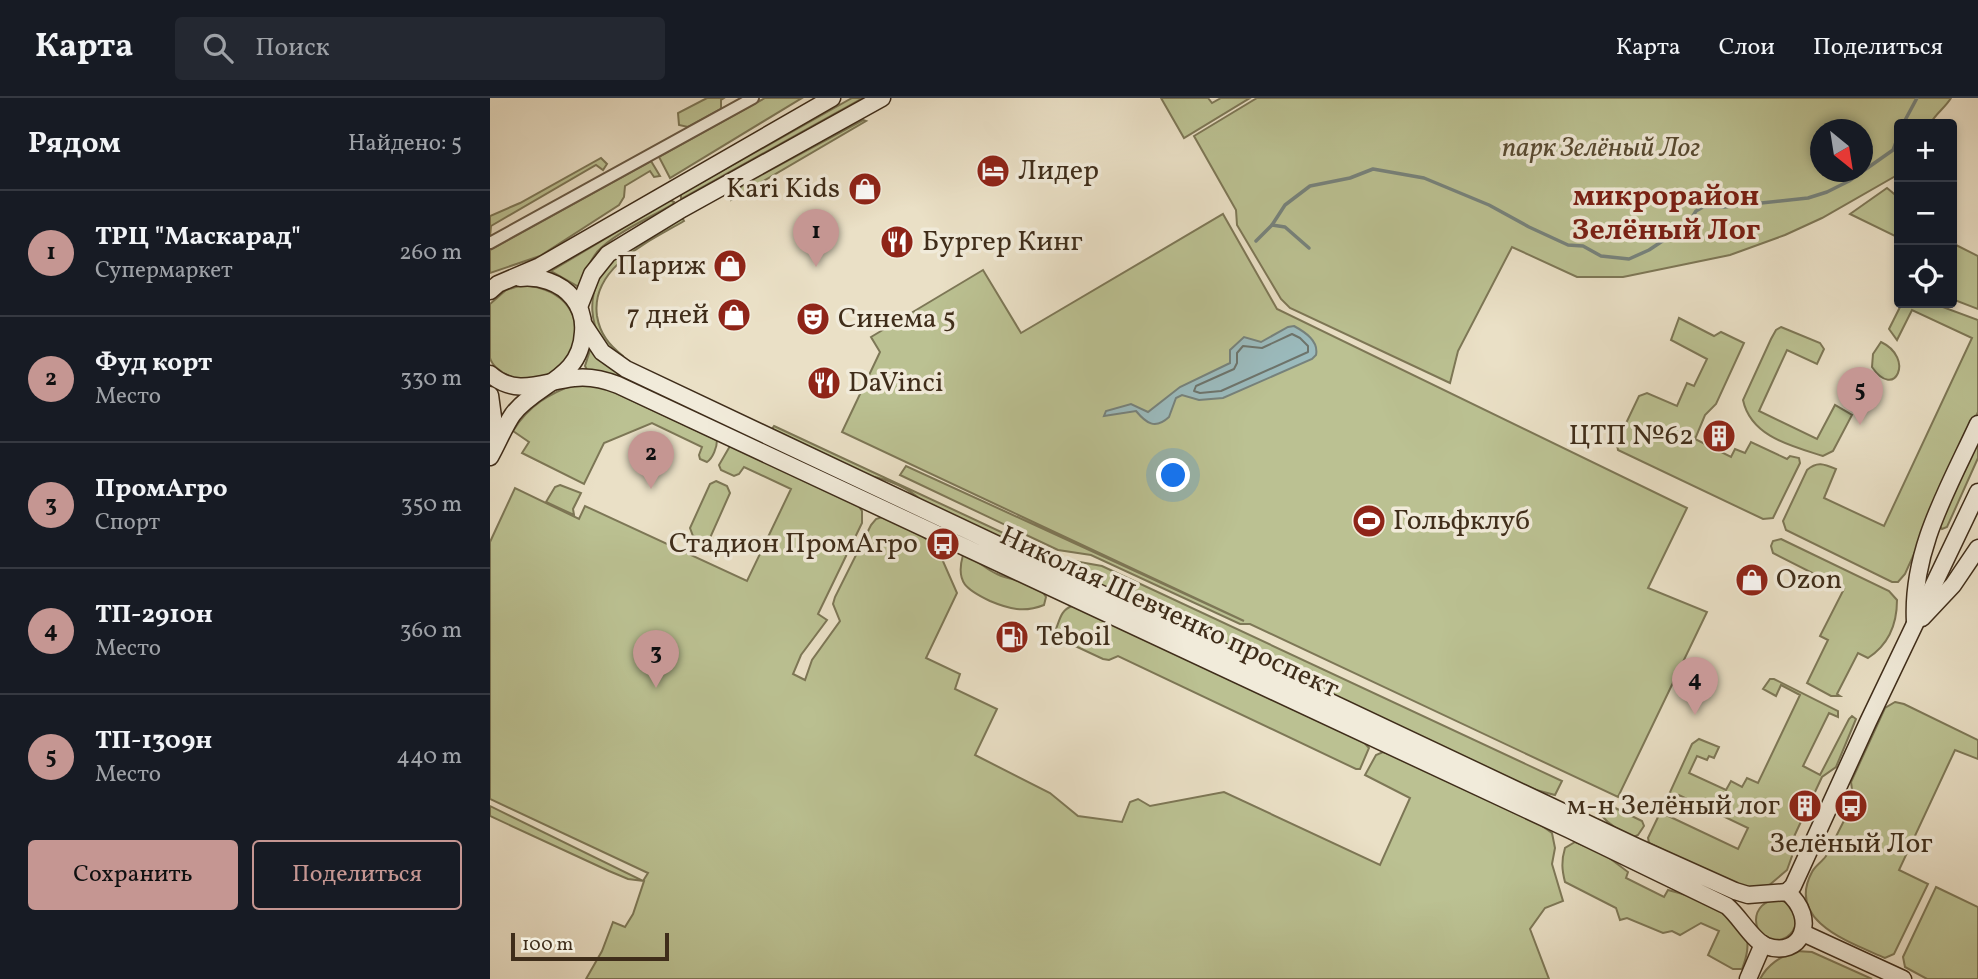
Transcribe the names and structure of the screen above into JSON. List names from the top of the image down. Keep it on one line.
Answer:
{"streets":{"main road":["Николая Шевченко проспект"]},"districts":["микрорайон Зелёный Лог"],"parks":["парк Зелёный Лог"],"places":{"hotel":["Лидер"],"shop":["Kari Kids","Париж","7 дней","Ozon"],"restaurant":["Бургер Кинг","DaVinci"],"theatre":["Синема 5"],"building":["ЦТП №62","м-н Зелёный лог"],"sports":["Гольфклуб"],"bus stop":["Стадион ПромАгро","Зелёный Лог"],"fuel station":["Teboil"]},"scale_bar":"100 m","north":"bottom right","page":{"header":"Карта","search":"Поиск","nav":["Карта","Слои","Поделиться"],"heading":["Рядом","Найдено: 5"],"map_buttons":["+","−"],"list":[{"mark":"1","name":"ТРЦ \"Маскарад\"","note":"Супермаркет","value":"260 m"},{"mark":"2","name":"Фуд корт","note":"Место","value":"330 m"},{"mark":"3","name":"ПромАгро","note":"Спорт","value":"350 m"},{"mark":"4","name":"ТП-2910н","note":"Место","value":"360 m"},{"mark":"5","name":"ТП-1309н","note":"Место","value":"440 m"}],"pins":["1","5","2","3","4"],"buttons":["Сохранить","Поделиться"],"scale":"100 m"}}
